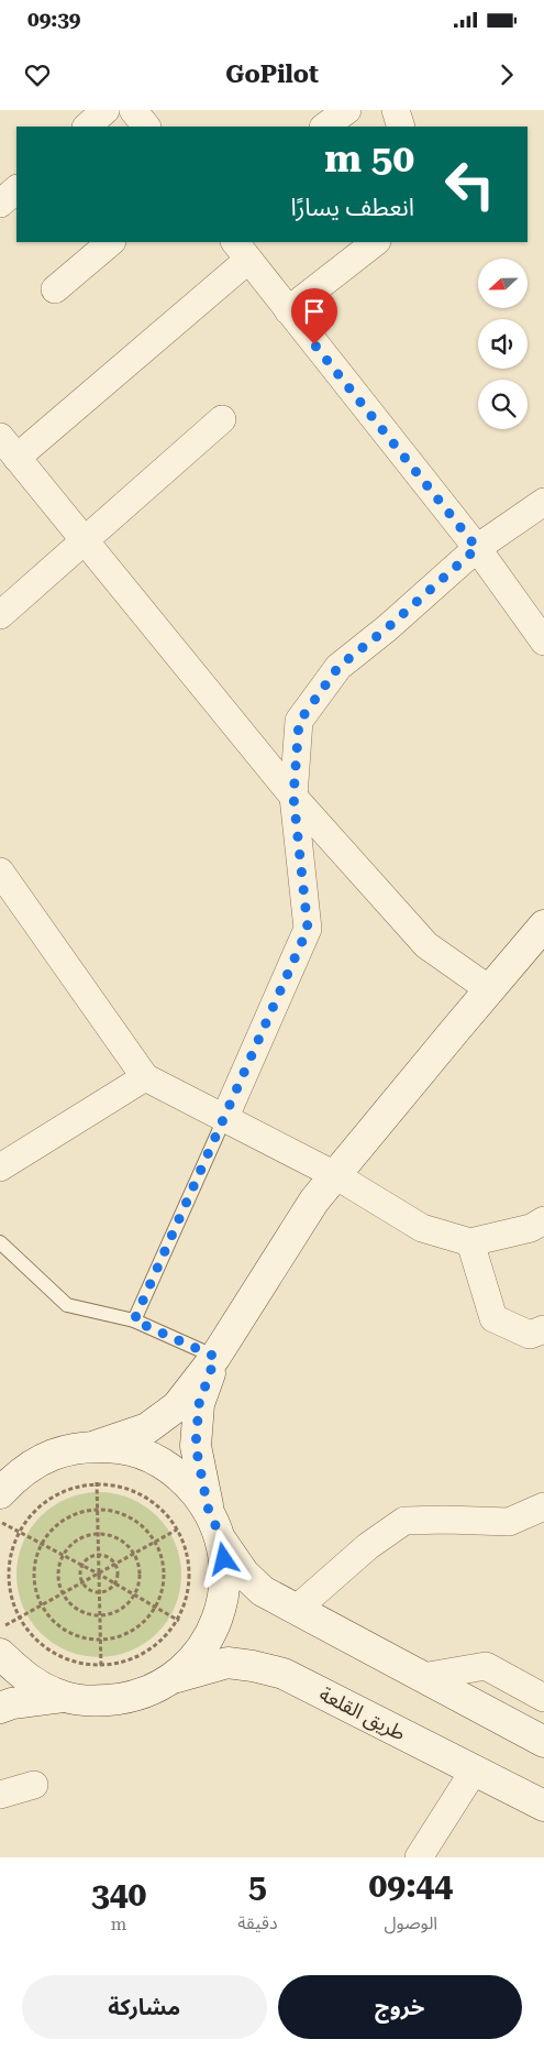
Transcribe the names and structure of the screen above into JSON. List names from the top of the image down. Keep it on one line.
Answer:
{"streets":{"main road":["طريق القلعة"]},"north":"left","page":{"status":"09:39","header":"GoPilot","turn":["50 m","انعطف يسارًا"],"eta":["09:44","الوصول","5","دقيقة","340","m"],"buttons":["خروج","مشاركة"]}}
